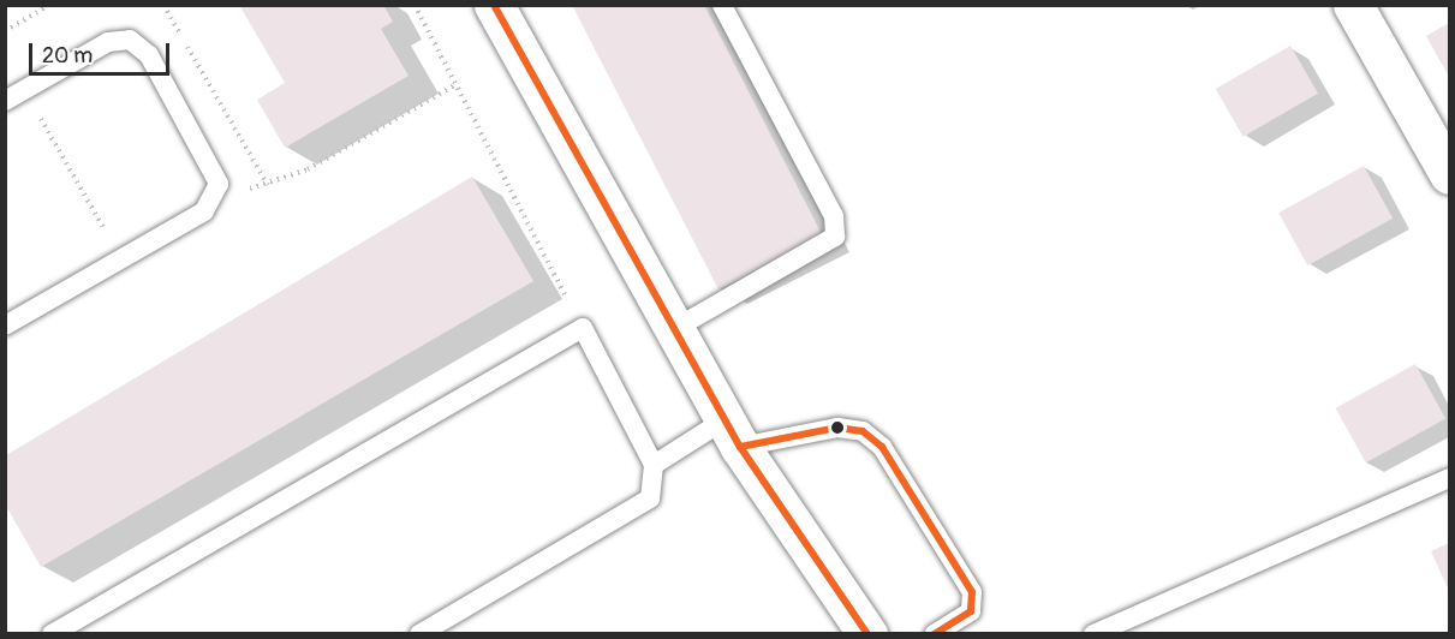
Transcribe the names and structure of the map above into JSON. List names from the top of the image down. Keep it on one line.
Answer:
{"scale_bar":"20 m"}
